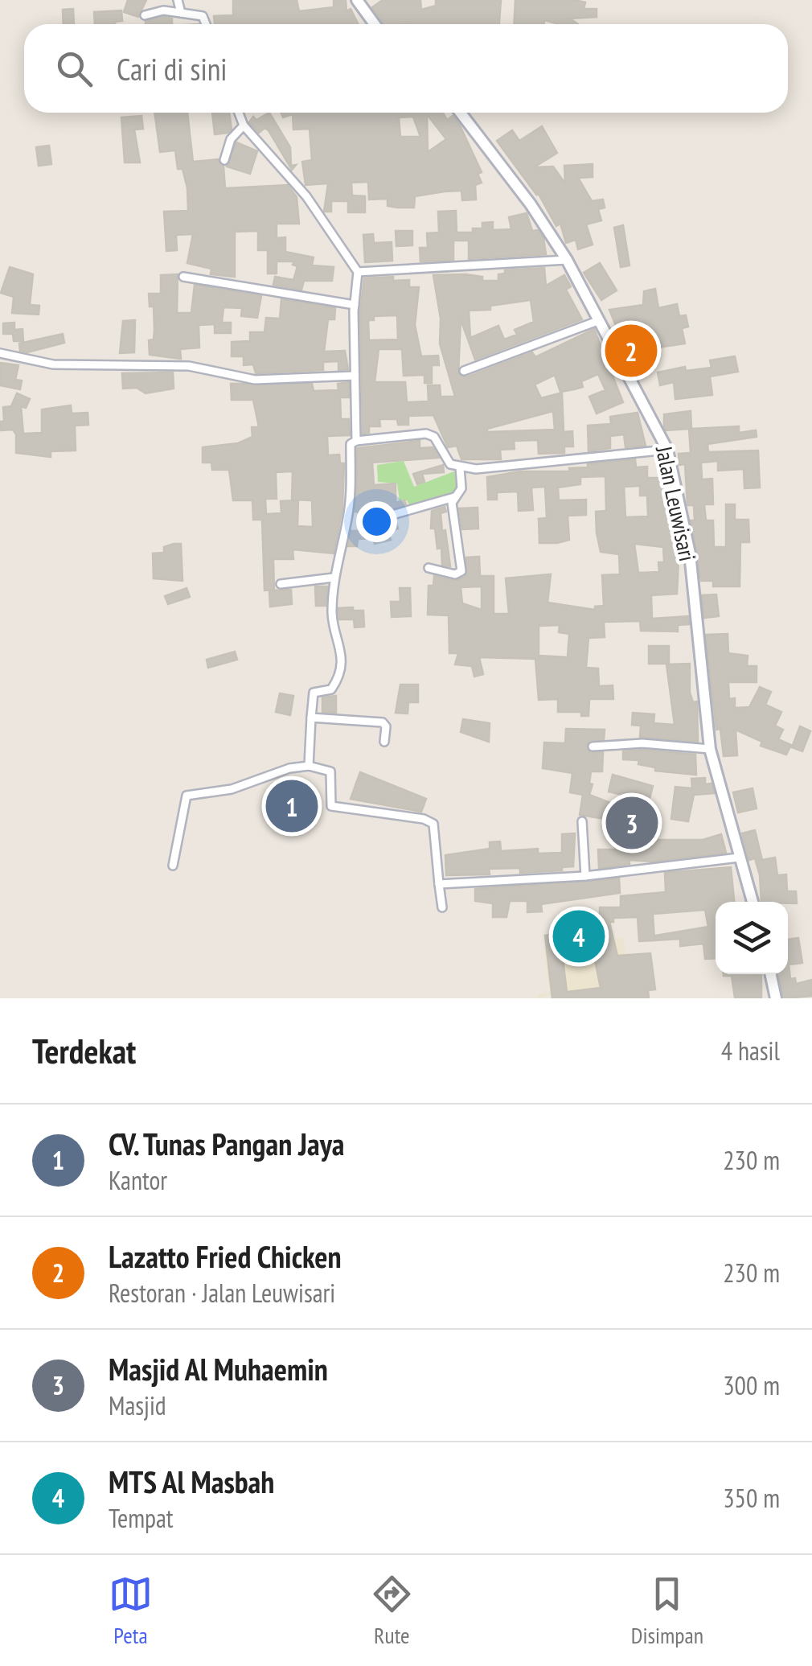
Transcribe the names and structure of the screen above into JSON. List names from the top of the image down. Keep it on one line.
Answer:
{"streets":{"main road":["Jalan Leuwisari"]},"page":{"search":"Cari di sini","pins":["2","1","3","4"],"heading":["Terdekat","4 hasil"],"list":[{"mark":"1","name":"CV. Tunas Pangan Jaya","note":"Kantor","value":"230 m"},{"mark":"2","name":"Lazatto Fried Chicken","note":"Restoran · Jalan Leuwisari","value":"230 m"},{"mark":"3","name":"Masjid Al Muhaemin","note":"Masjid","value":"300 m"},{"mark":"4","name":"MTS Al Masbah","note":"Tempat","value":"350 m"}],"nav":["Peta","Rute","Disimpan"]}}
